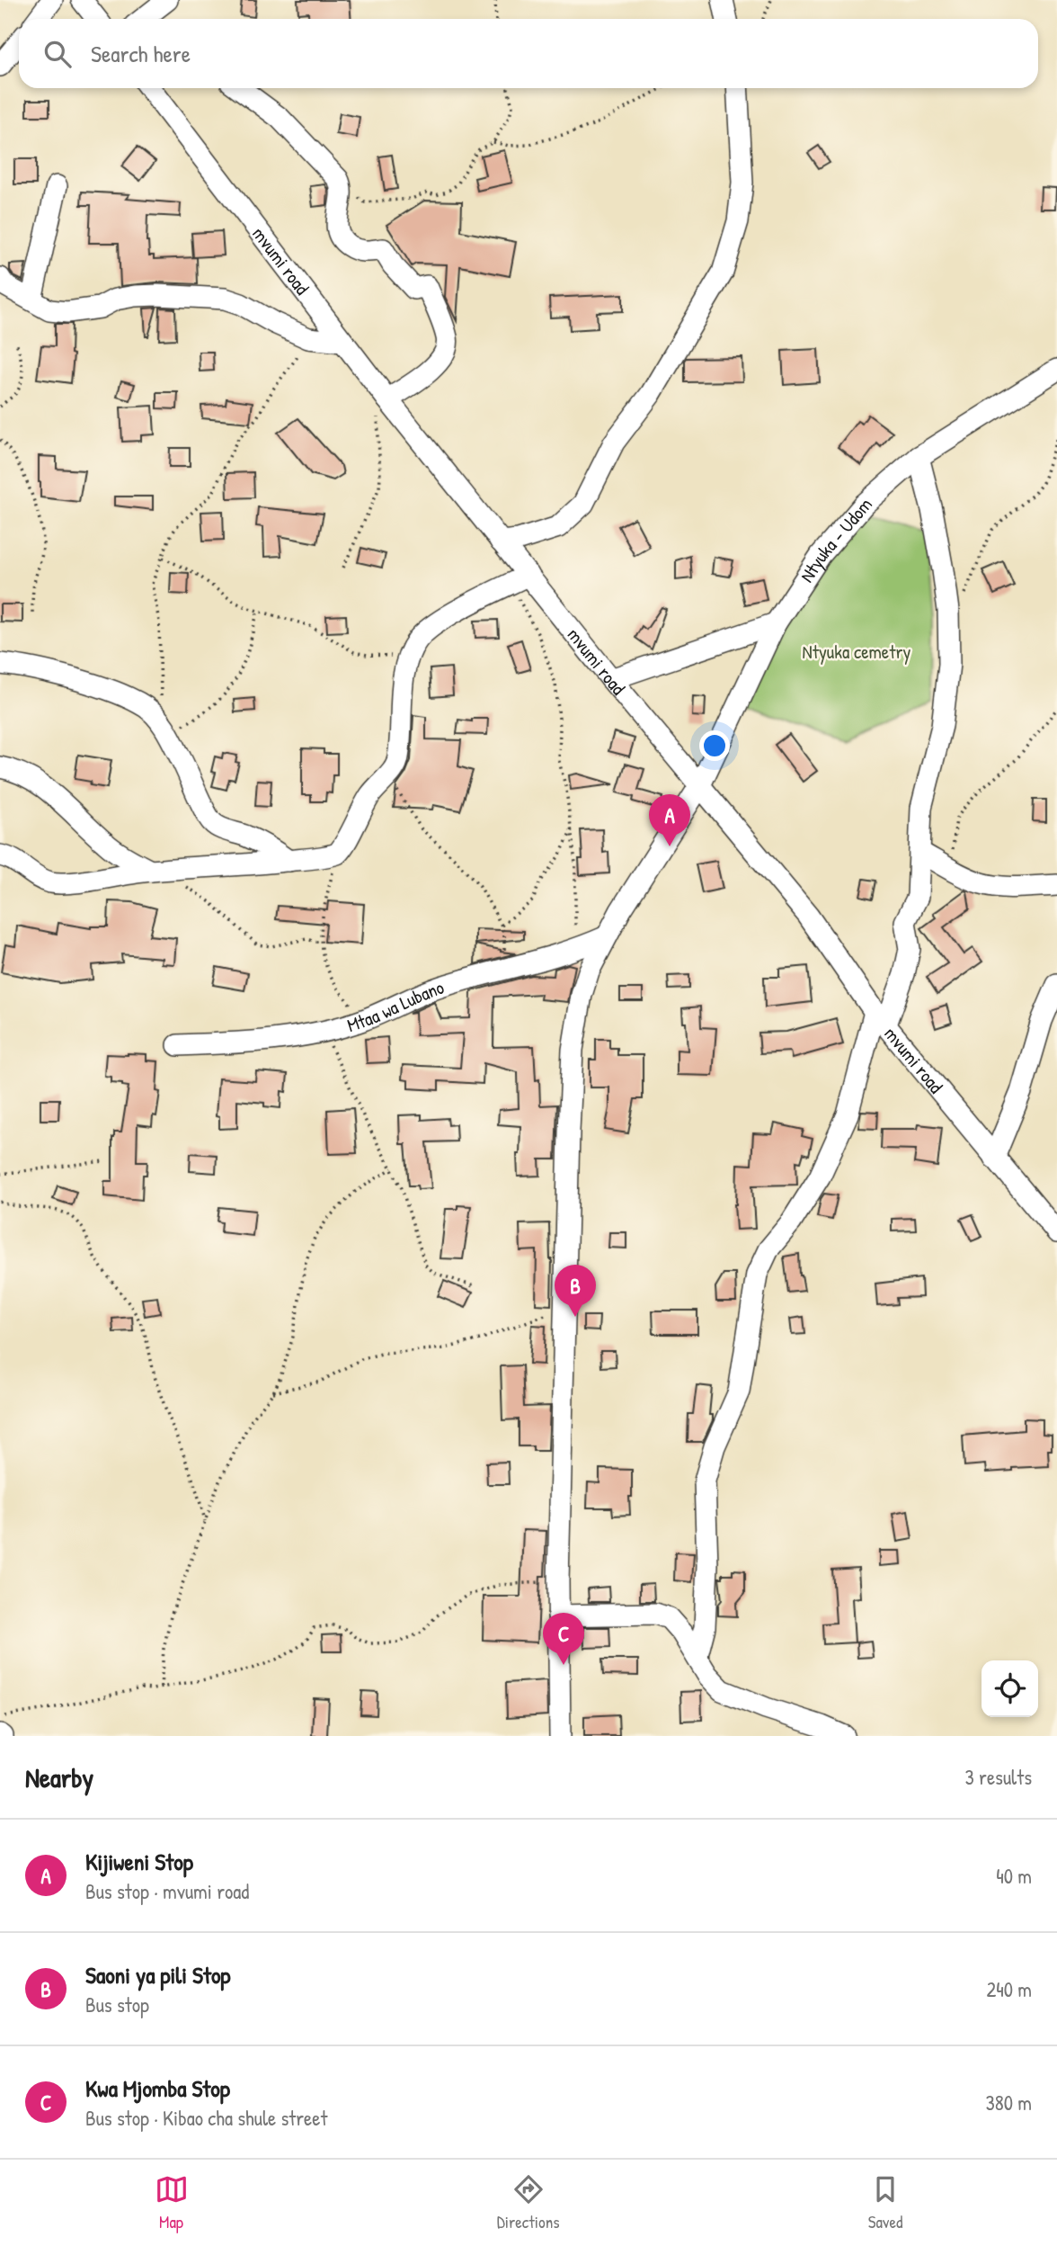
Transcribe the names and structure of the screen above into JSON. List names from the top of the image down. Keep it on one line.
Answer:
{"streets":{"street":["mvumi road","Ntyuka - Udom","Mtaa wa Lubano"]},"crossings":[["mvumi road","Ntyuka - Udom"],["Ntyuka - Udom","Mtaa wa Lubano"]],"parks":["Ntyuka cemetry"],"page":{"search":"Search here","pins":["A","B","C"],"heading":["Nearby","3 results"],"list":[{"mark":"A","name":"Kijiweni Stop","note":"Bus stop · mvumi road","value":"40 m"},{"mark":"B","name":"Saoni ya pili Stop","note":"Bus stop","value":"240 m"},{"mark":"C","name":"Kwa Mjomba Stop","note":"Bus stop · Kibao cha shule street","value":"380 m"}],"nav":["Map","Directions","Saved"]}}
